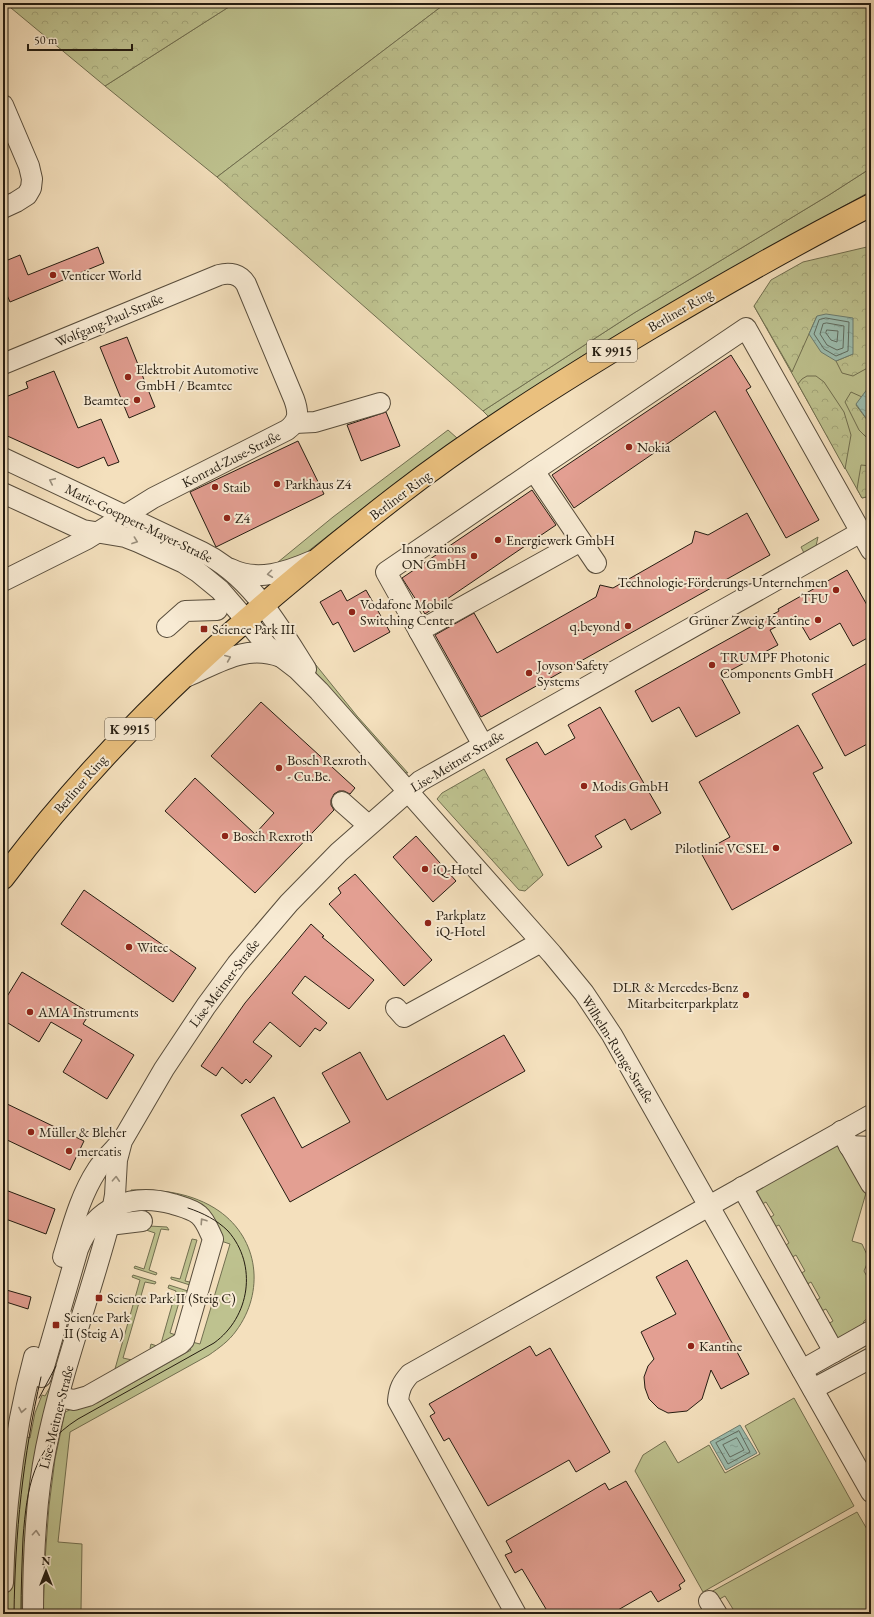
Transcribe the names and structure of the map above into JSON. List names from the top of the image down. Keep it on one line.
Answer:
{"streets":{"main road":["Berliner Ring","K 9915"],"street":["Wolfgang-Paul-Straße","Konrad-Zuse-Straße","Marie-Goeppert-Mayer-Straße","Lise-Meitner-Straße","Wilhelm-Runge-Straße"]},"crossings":[["Berliner Ring","Marie-Goeppert-Mayer-Straße"],["Berliner Ring","Wilhelm-Runge-Straße"],["Wolfgang-Paul-Straße","Konrad-Zuse-Straße"],["Konrad-Zuse-Straße","Marie-Goeppert-Mayer-Straße"],["Marie-Goeppert-Mayer-Straße","Wilhelm-Runge-Straße"],["Lise-Meitner-Straße","Wilhelm-Runge-Straße"]],"places":{"other":["Venticer World","Elektrobit Automotive GmbH / Beamtec","Beamtec","Nokia","Parkhaus Z4","Staib","Z4","Energiewerk GmbH","Innovations ON GmbH","Technologie-Förderungs-Unternehmen TFU","Vodafone Mobile Switching Center","Grüner Zweig Kantine","q.beyond","TRUMPF Photonic Components GmbH","Joyson Safety Systems","Bosch Rexroth - Cu.Be.","Modis GmbH","Bosch Rexroth","Pilotlinie VCSEL","iQ-Hotel","Parkplatz iQ-Hotel","Witec","DLR & Mercedes-Benz Mitarbeiterparkplatz","AMA Instruments","Müller & Bleher","mercatis","Kantine"],"transit":["Science Park III","Science Park II (Steig C)","Science Park II (Steig A)"]},"scale_bar":"50 m","north":"top"}
